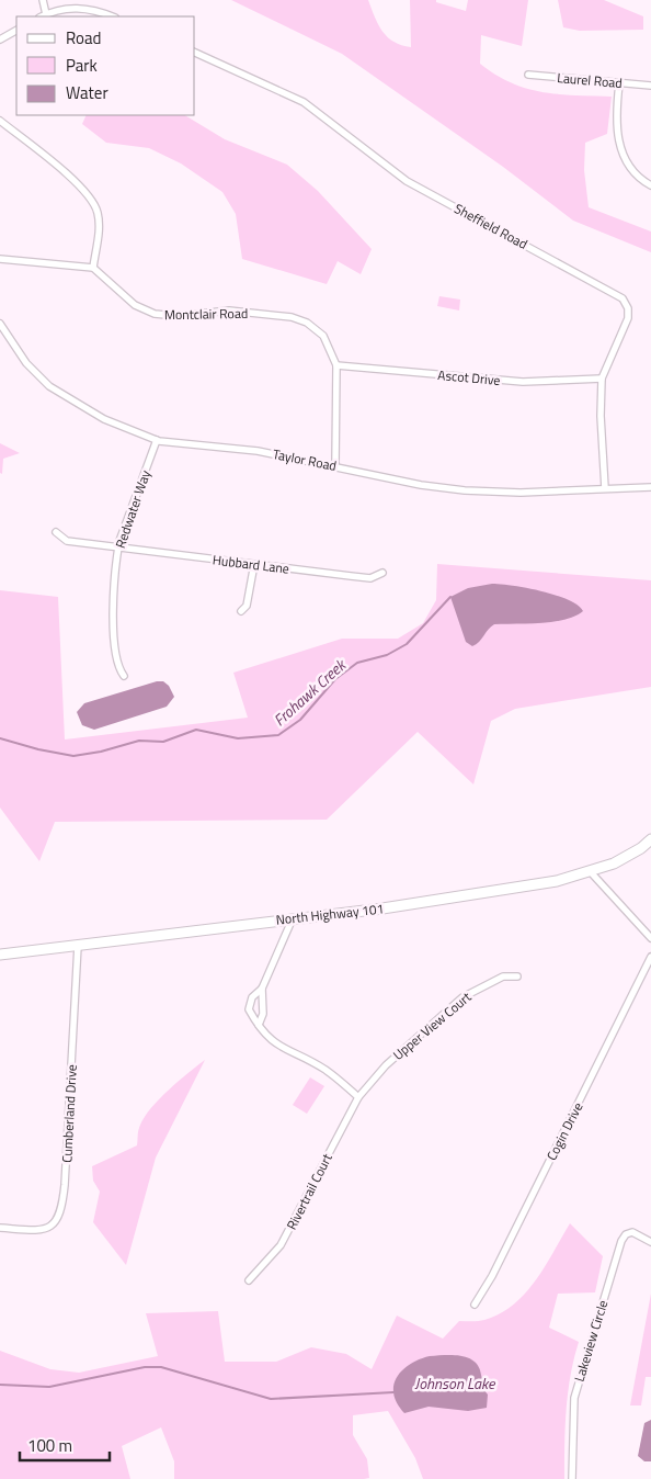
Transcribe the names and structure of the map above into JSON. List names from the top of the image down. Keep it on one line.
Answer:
{"streets":{"main road":["North Highway 101"],"street":["Laurel Road","Sheffield Road","Montclair Road","Ascot Drive","Taylor Road","Redwater Way","Hubbard Lane","Upper View Court","Cumberland Drive","Cogin Drive","Rivertrail Court","Lakeview Circle"]},"crossings":[["Sheffield Road","Ascot Drive"],["Sheffield Road","Taylor Road"],["Montclair Road","Ascot Drive"],["Montclair Road","Taylor Road"],["Taylor Road","Redwater Way"],["Redwater Way","Hubbard Lane"],["North Highway 101","Cumberland Drive"],["Upper View Court","Rivertrail Court"]],"water":["Frohawk Creek","Johnson Lake"],"legend":["Road","Park","Water"],"scale_bar":"100 m"}
